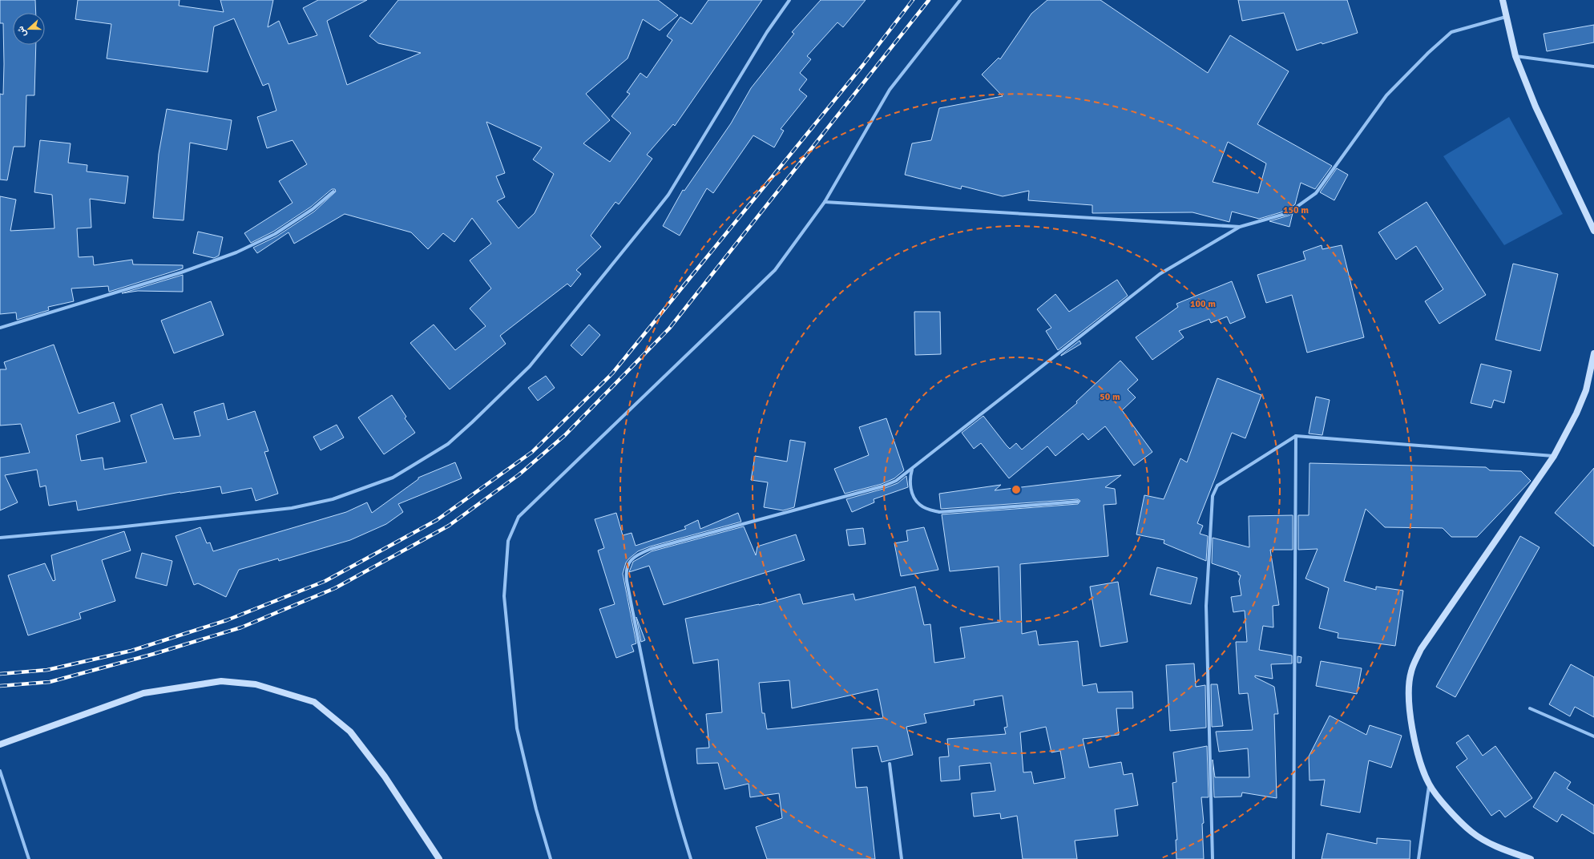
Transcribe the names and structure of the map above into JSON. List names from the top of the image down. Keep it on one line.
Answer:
{"north":"left","rings":["150 m","100 m","50 m"]}
